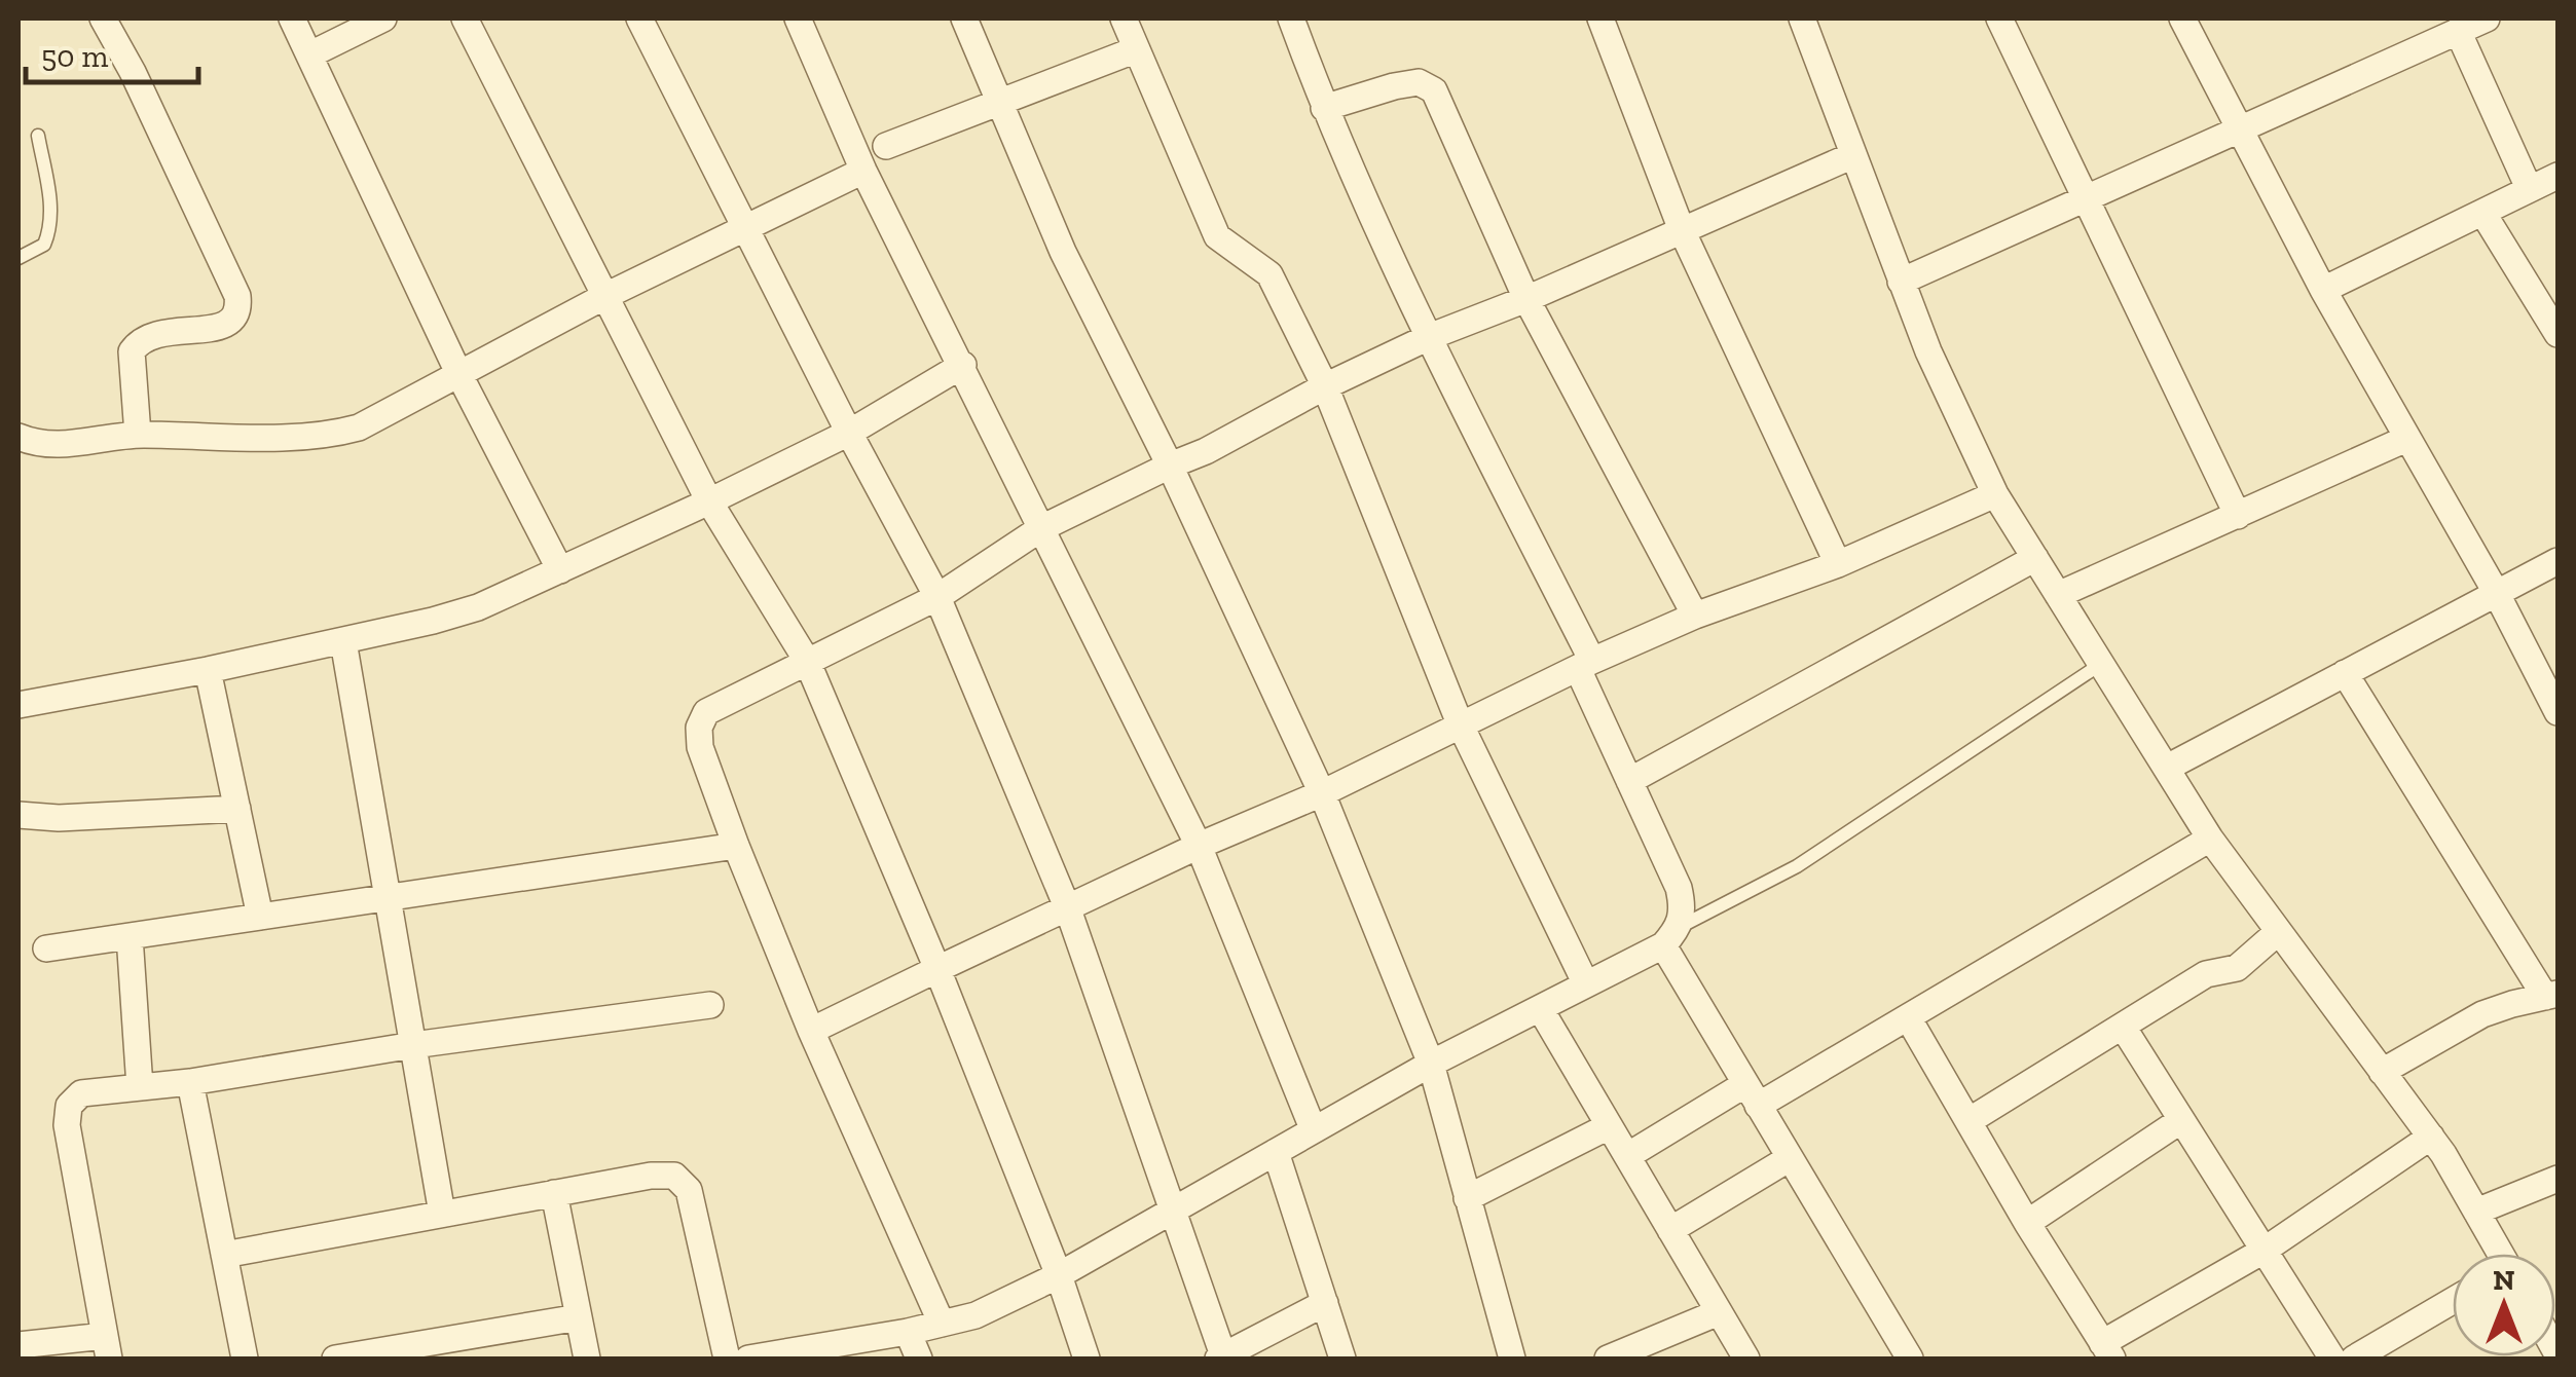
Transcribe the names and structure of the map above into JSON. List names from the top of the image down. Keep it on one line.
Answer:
{"scale_bar":"50 m","north":"top"}
